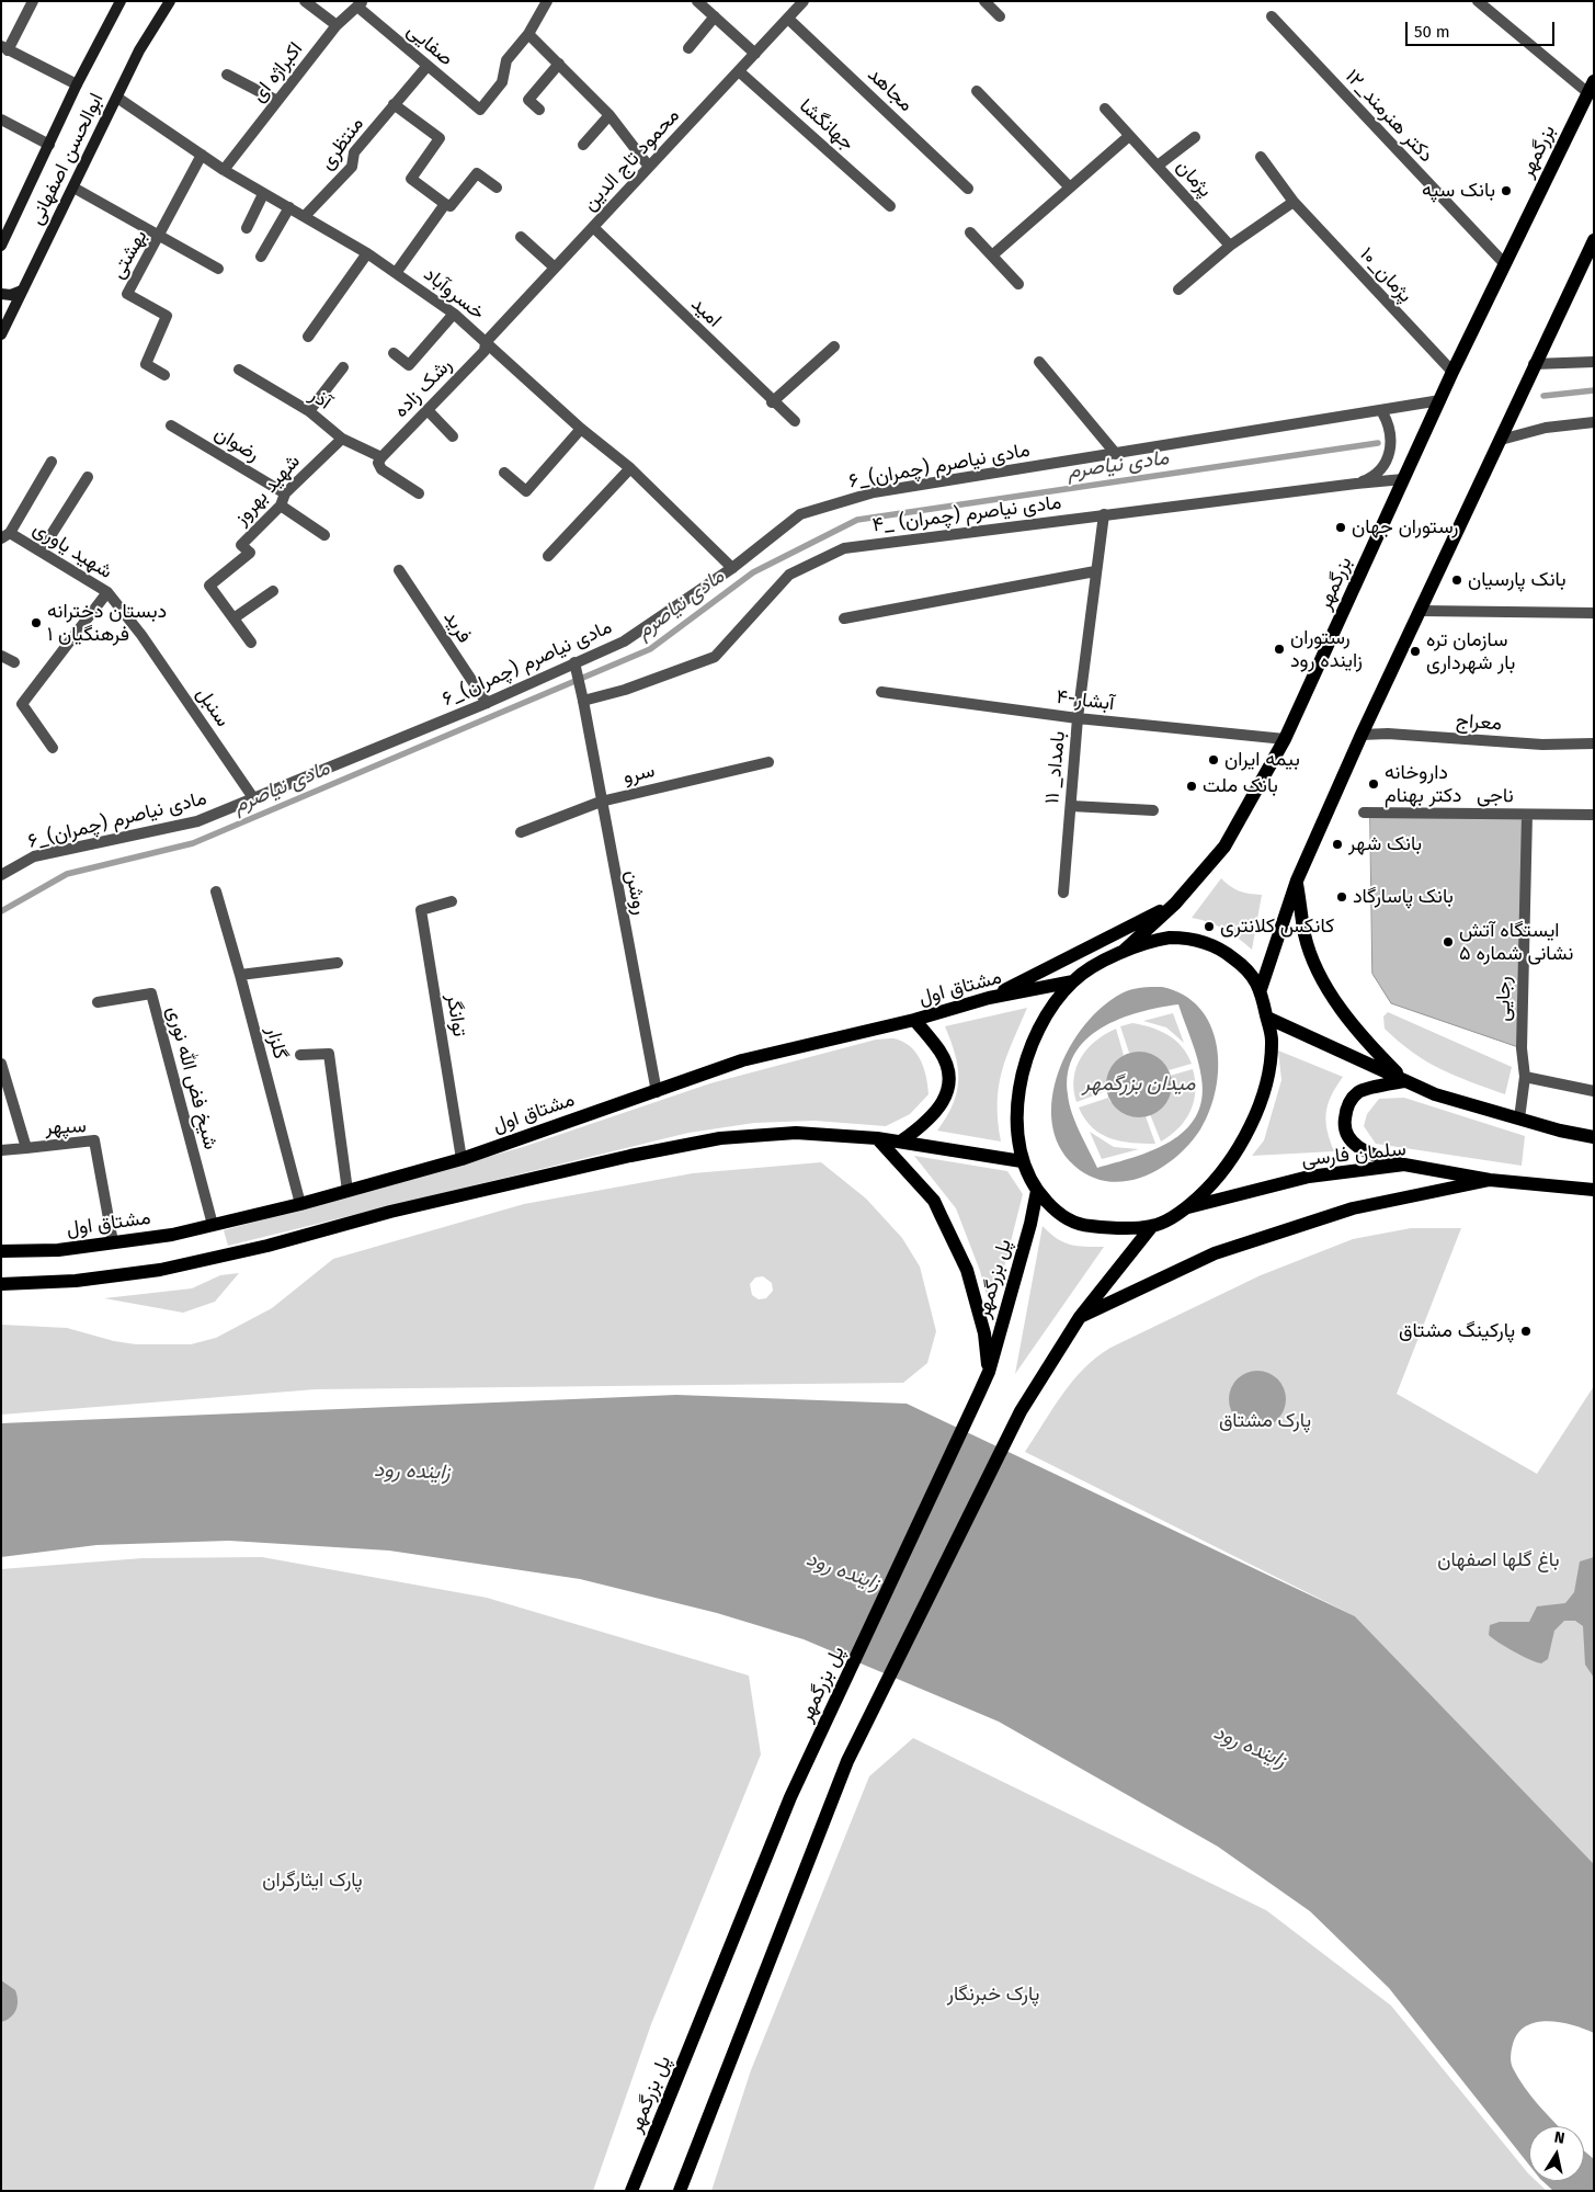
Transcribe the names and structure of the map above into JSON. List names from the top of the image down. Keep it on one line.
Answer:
{"streets":{"main road":["بزرگمهر","ابوالحسن اصفهانی","مشتاق اول","سلمان فارسی","پل بزرگمهر"],"street":["صفایی","اکبراژه ای","مجاهد","۱۲_دکتر هنرمند","جهانگشا","منتظری","محمود تاج الدین","پژمان","بهشتی","۱۰_پژمان","خسروآباد","امید","رشک زاده","آذر","رضوان","۶_مادی نیاصرم (چمران)","شهید بهروز","۴_ مادی نیاصرم (چمران)","شهید یاوری","فرید","۴-آبشار","سنبل","معراج","۱۱ _بامداد","سرو","ناجی","روشن","رجایی","توانگر","گلزار","شیخ فض الله نوری","سپهر"]},"crossings":[["صفایی","اکبراژه ای"],["صفایی","منتظری"],["اکبراژه ای","خسروآباد"],["مجاهد","محمود تاج الدین"],["۱۲_دکتر هنرمند","بزرگمهر"],["جهانگشا","محمود تاج الدین"],["منتظری","خسروآباد"],["بزرگمهر","۱۰_پژمان"],["بزرگمهر","۶_مادی نیاصرم (چمران)"],["بزرگمهر","۴_ مادی نیاصرم (چمران)"],["بزرگمهر","۴-آبشار"],["ابوالحسن اصفهانی","خسروآباد"],["محمود تاج الدین","خسروآباد"],["محمود تاج الدین","امید"],["محمود تاج الدین","رشک زاده"],["بهشتی","خسروآباد"],["خسروآباد","رشک زاده"],["خسروآباد","۶_مادی نیاصرم (چمران)"],["رشک زاده","آذر"],["آذر","شهید بهروز"],["رضوان","شهید بهروز"],["۶_مادی نیاصرم (چمران)","فرید"],["۶_مادی نیاصرم (چمران)","سنبل"],["۶_مادی نیاصرم (چمران)","روشن"],["۴_ مادی نیاصرم (چمران)","۱۱ _بامداد"],["۴_ مادی نیاصرم (چمران)","روشن"],["شهید یاوری","سنبل"],["۴-آبشار","۱۱ _بامداد"],["سرو","روشن"],["ناجی","رجایی"],["روشن","مشتاق اول"],["مشتاق اول","توانگر"],["مشتاق اول","گلزار"],["مشتاق اول","شیخ فض الله نوری"],["مشتاق اول","سپهر"]],"water":["مادی نیاصرم","میدان بزرگمهر","زاینده رود"],"parks":["پارک مشتاق","باغ گلها اصفهان","پارک ایثارگران","پارک خبرنگار"],"places":["بانک سپه","رستوران جهان","بانک پارسیان","دبستان دخترانه فرهنگیان ۱","رستوران زاینده رود","سازمان تره بار شهرداری","بیمه ایران","داروخانه دکتر بهنام","بانک ملت","بانک شهر","بانک پاسارگاد","کانکس کلانتری","ایستگاه آتش نشانی شماره ۵","پارکینگ مشتاق"],"scale_bar":"50 m","north":"top"}
